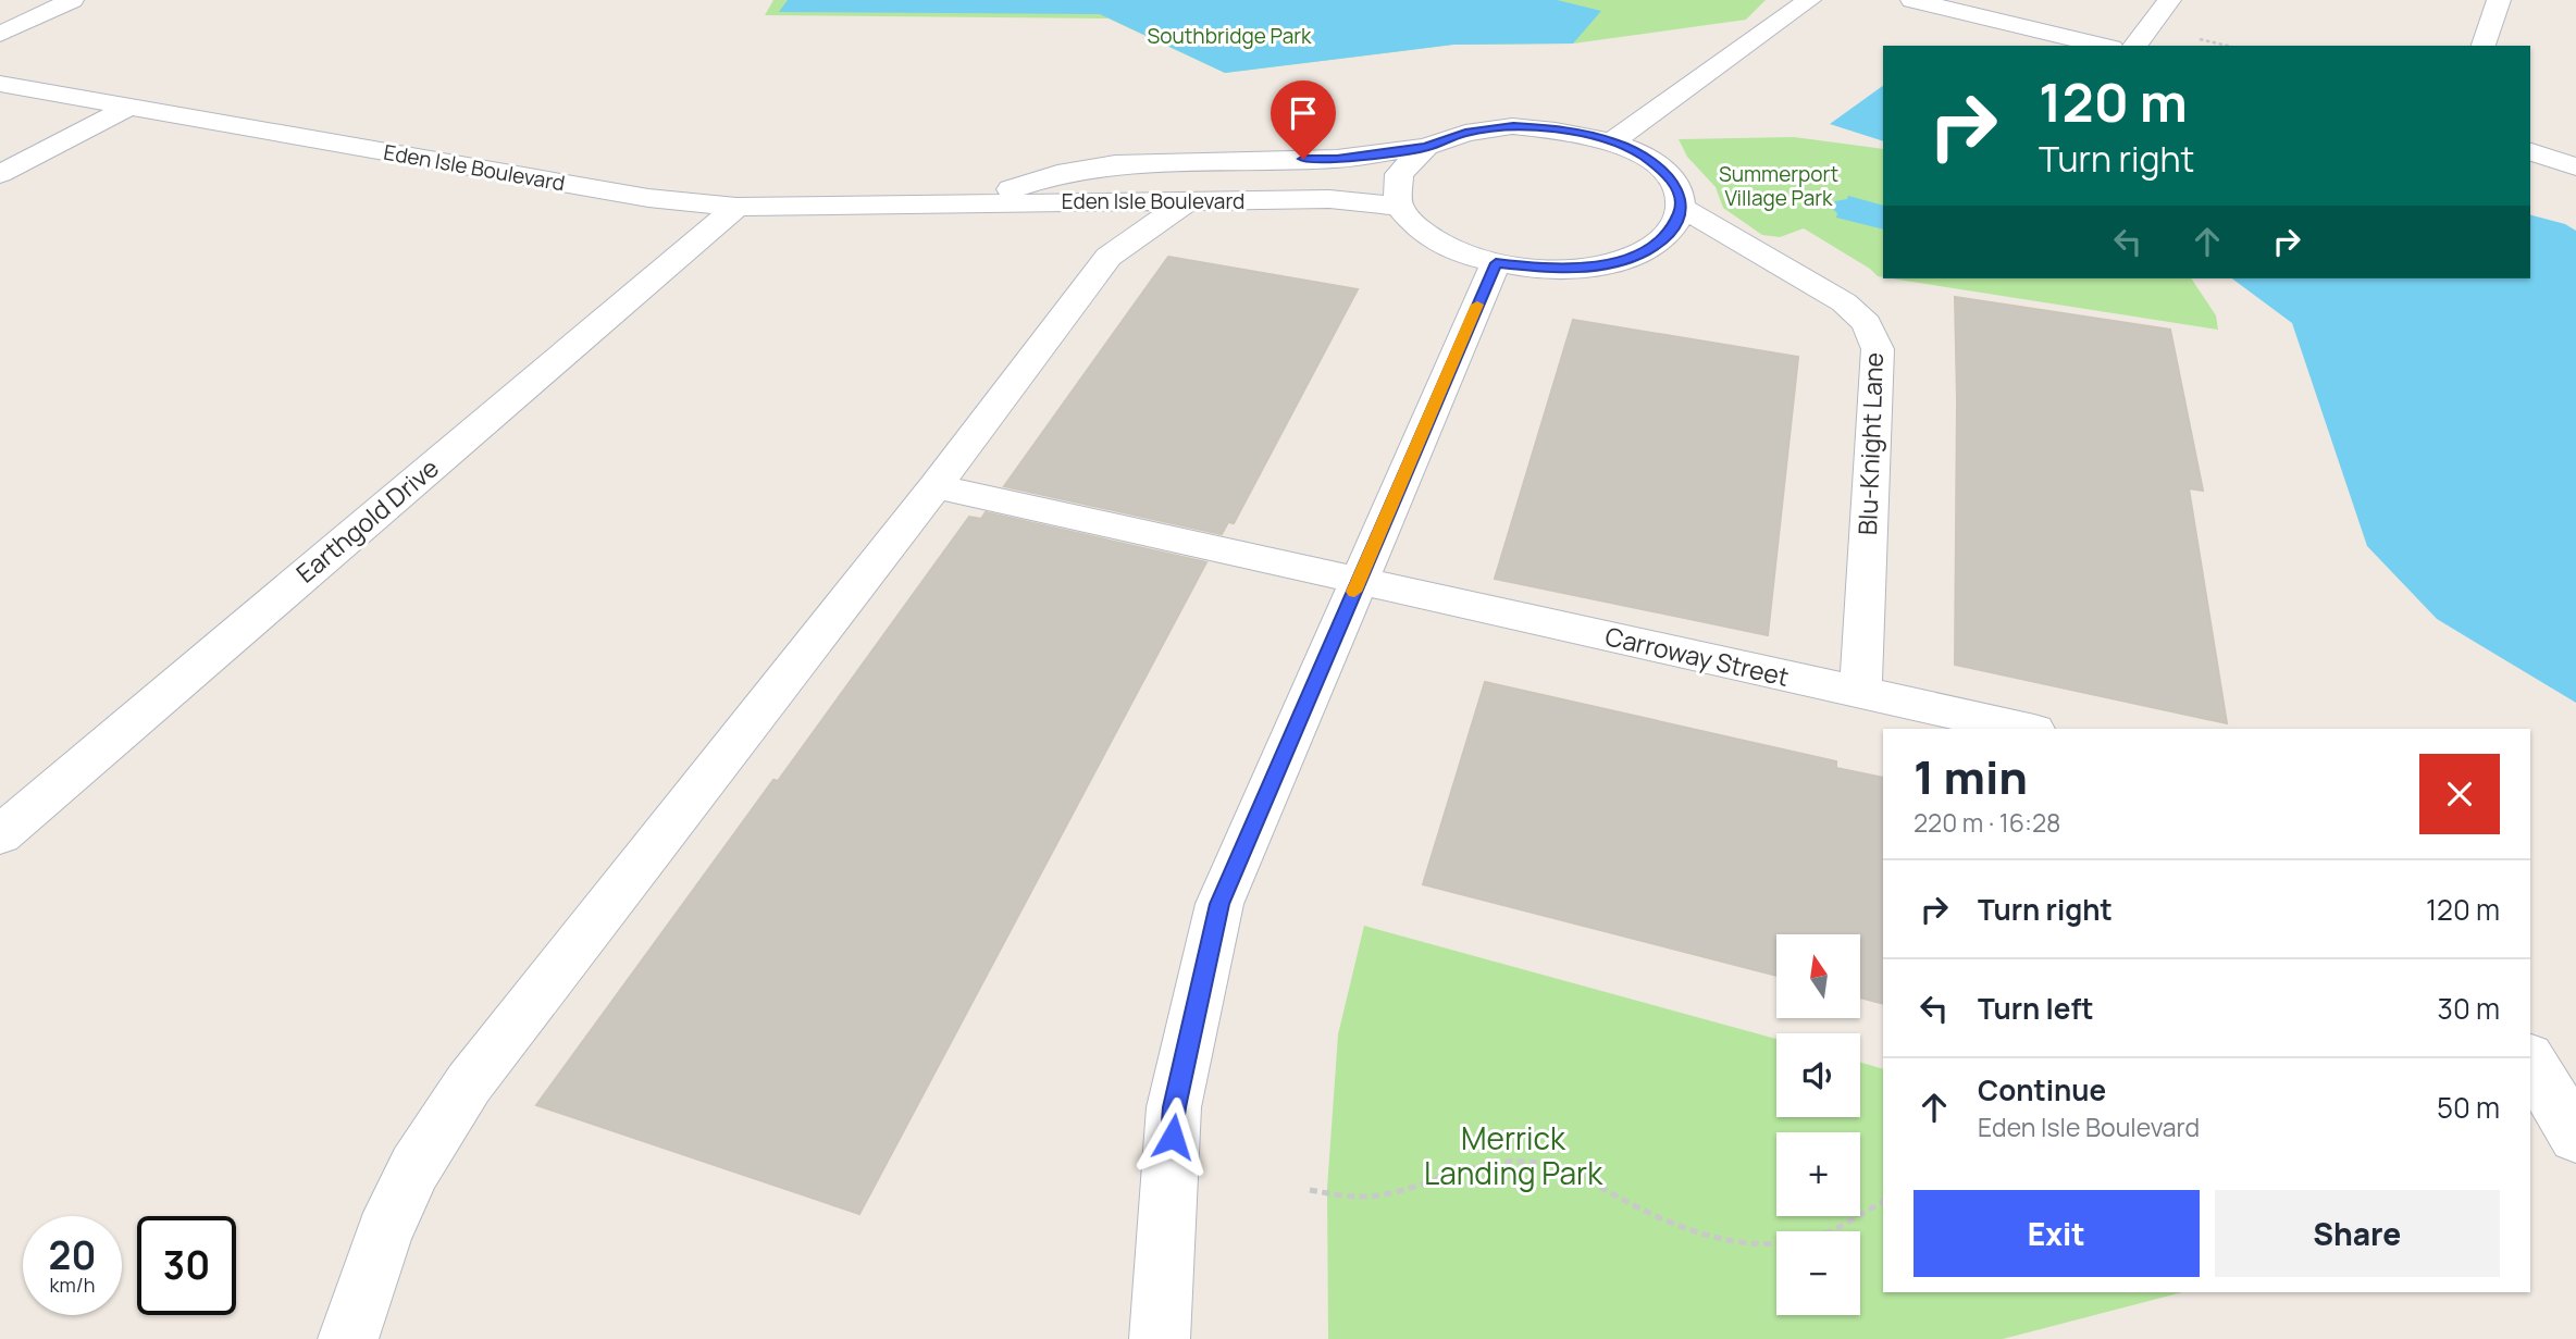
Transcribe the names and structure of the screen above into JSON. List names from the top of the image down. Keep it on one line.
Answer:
{"streets":{"street":["Eden Isle Boulevard","Blu-Knight Lane","Earthgold Drive","Carroway Street"]},"crossings":[["Eden Isle Boulevard","Earthgold Drive"],["Blu-Knight Lane","Carroway Street"]],"parks":["Southbridge Park","Summerport Village Park","Merrick Landing Park"],"north":"top","page":{"turn":["120 m","Turn right"],"heading":["1 min","220 m · 16:28"],"list":[{"name":"Turn right","value":"120 m"},{"name":"Turn left","value":"30 m"},{"name":"Continue","note":"Eden Isle Boulevard","value":"50 m"}],"map_buttons":["+","−"],"buttons":["Exit","Share"],"speed":"20 km/h","limit":"30"}}
